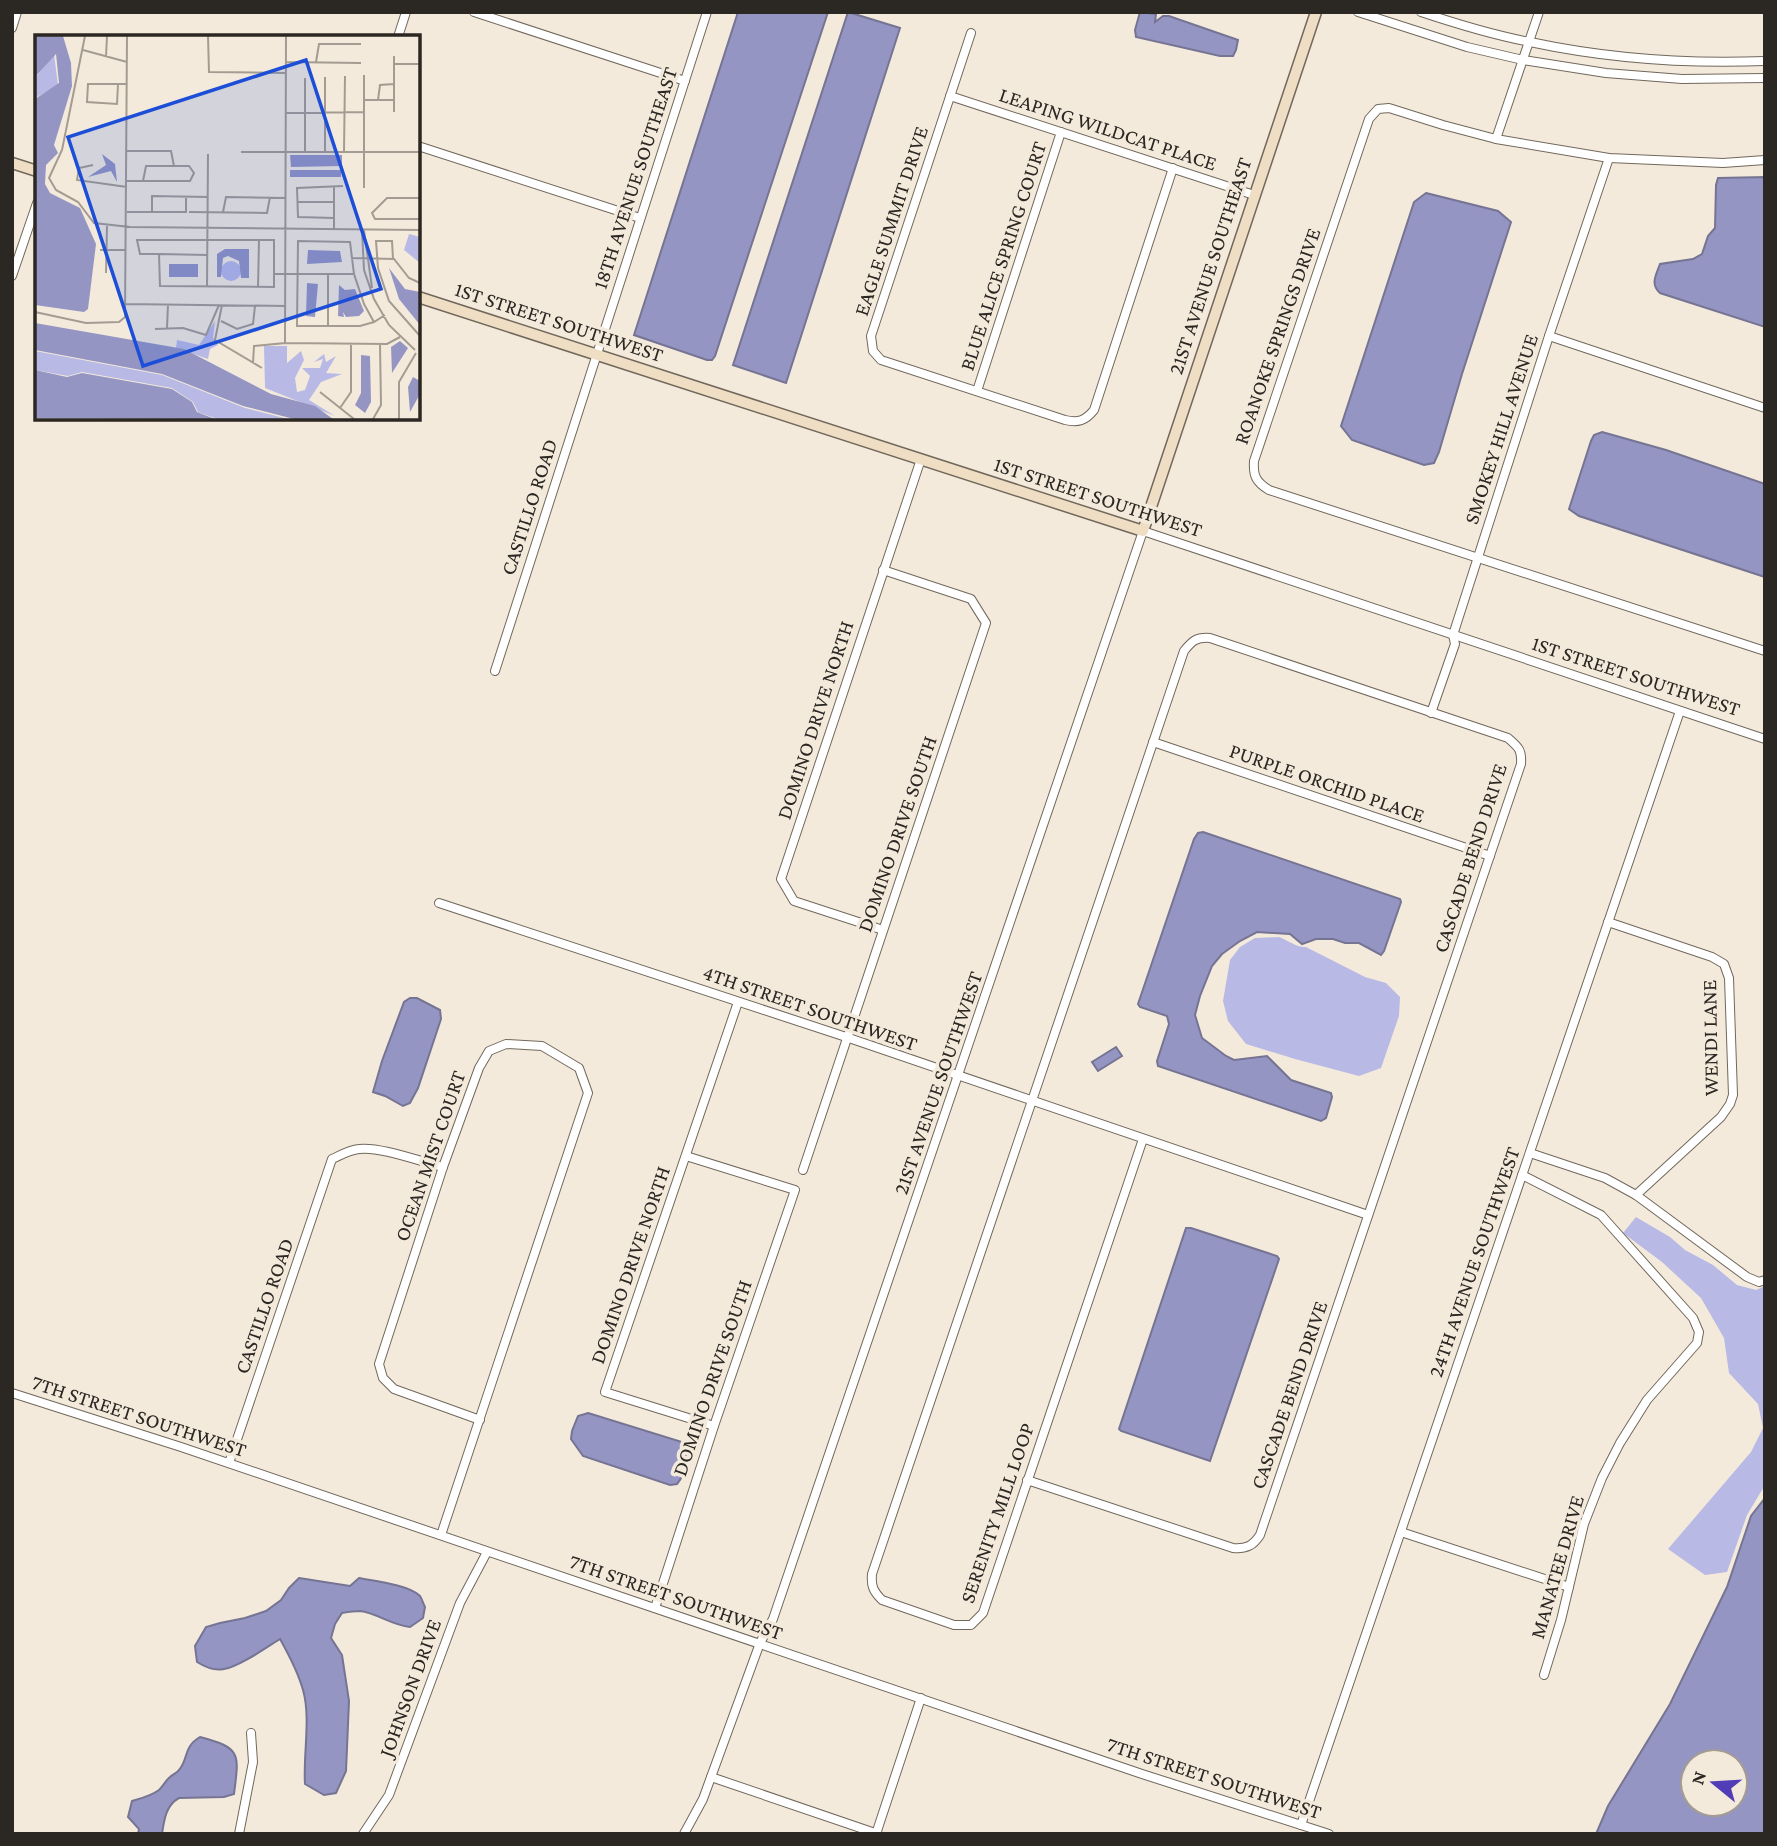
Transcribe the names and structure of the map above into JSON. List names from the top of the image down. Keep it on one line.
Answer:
{"streets":{"street":["LEAPING WILDCAT PLACE","18TH AVENUE SOUTHEAST","EAGLE SUMMIT DRIVE","BLUE ALICE SPRING COURT","21ST AVENUE SOUTHEAST","1ST STREET SOUTHWEST","ROANOKE SPRINGS DRIVE","SMOKEY HILL AVENUE","CASTILLO ROAD","DOMINO DRIVE NORTH","PURPLE ORCHID PLACE","DOMINO DRIVE SOUTH","CASCADE BEND DRIVE","4TH STREET SOUTHWEST","WENDI LANE","21ST AVENUE SOUTHWEST","OCEAN MIST COURT","24TH AVENUE SOUTHWEST","7TH STREET SOUTHWEST","SERENITY MILL LOOP","MANATEE DRIVE","JOHNSON DRIVE"]},"crossings":[["LEAPING WILDCAT PLACE","EAGLE SUMMIT DRIVE"],["LEAPING WILDCAT PLACE","BLUE ALICE SPRING COURT"],["LEAPING WILDCAT PLACE","21ST AVENUE SOUTHEAST"],["18TH AVENUE SOUTHEAST","1ST STREET SOUTHWEST"],["18TH AVENUE SOUTHEAST","CASTILLO ROAD"],["EAGLE SUMMIT DRIVE","BLUE ALICE SPRING COURT"],["21ST AVENUE SOUTHEAST","1ST STREET SOUTHWEST"],["21ST AVENUE SOUTHEAST","21ST AVENUE SOUTHWEST"],["1ST STREET SOUTHWEST","SMOKEY HILL AVENUE"],["1ST STREET SOUTHWEST","CASTILLO ROAD"],["1ST STREET SOUTHWEST","DOMINO DRIVE NORTH"],["1ST STREET SOUTHWEST","21ST AVENUE SOUTHWEST"],["1ST STREET SOUTHWEST","24TH AVENUE SOUTHWEST"],["ROANOKE SPRINGS DRIVE","SMOKEY HILL AVENUE"],["SMOKEY HILL AVENUE","CASCADE BEND DRIVE"],["CASTILLO ROAD","OCEAN MIST COURT"],["CASTILLO ROAD","7TH STREET SOUTHWEST"],["DOMINO DRIVE NORTH","DOMINO DRIVE SOUTH"],["DOMINO DRIVE NORTH","4TH STREET SOUTHWEST"],["PURPLE ORCHID PLACE","CASCADE BEND DRIVE"],["DOMINO DRIVE SOUTH","4TH STREET SOUTHWEST"],["DOMINO DRIVE SOUTH","7TH STREET SOUTHWEST"],["CASCADE BEND DRIVE","4TH STREET SOUTHWEST"],["CASCADE BEND DRIVE","SERENITY MILL LOOP"],["4TH STREET SOUTHWEST","21ST AVENUE SOUTHWEST"],["4TH STREET SOUTHWEST","SERENITY MILL LOOP"],["WENDI LANE","24TH AVENUE SOUTHWEST"],["21ST AVENUE SOUTHWEST","7TH STREET SOUTHWEST"],["OCEAN MIST COURT","7TH STREET SOUTHWEST"],["24TH AVENUE SOUTHWEST","7TH STREET SOUTHWEST"],["24TH AVENUE SOUTHWEST","MANATEE DRIVE"],["7TH STREET SOUTHWEST","JOHNSON DRIVE"]],"north":"left"}
